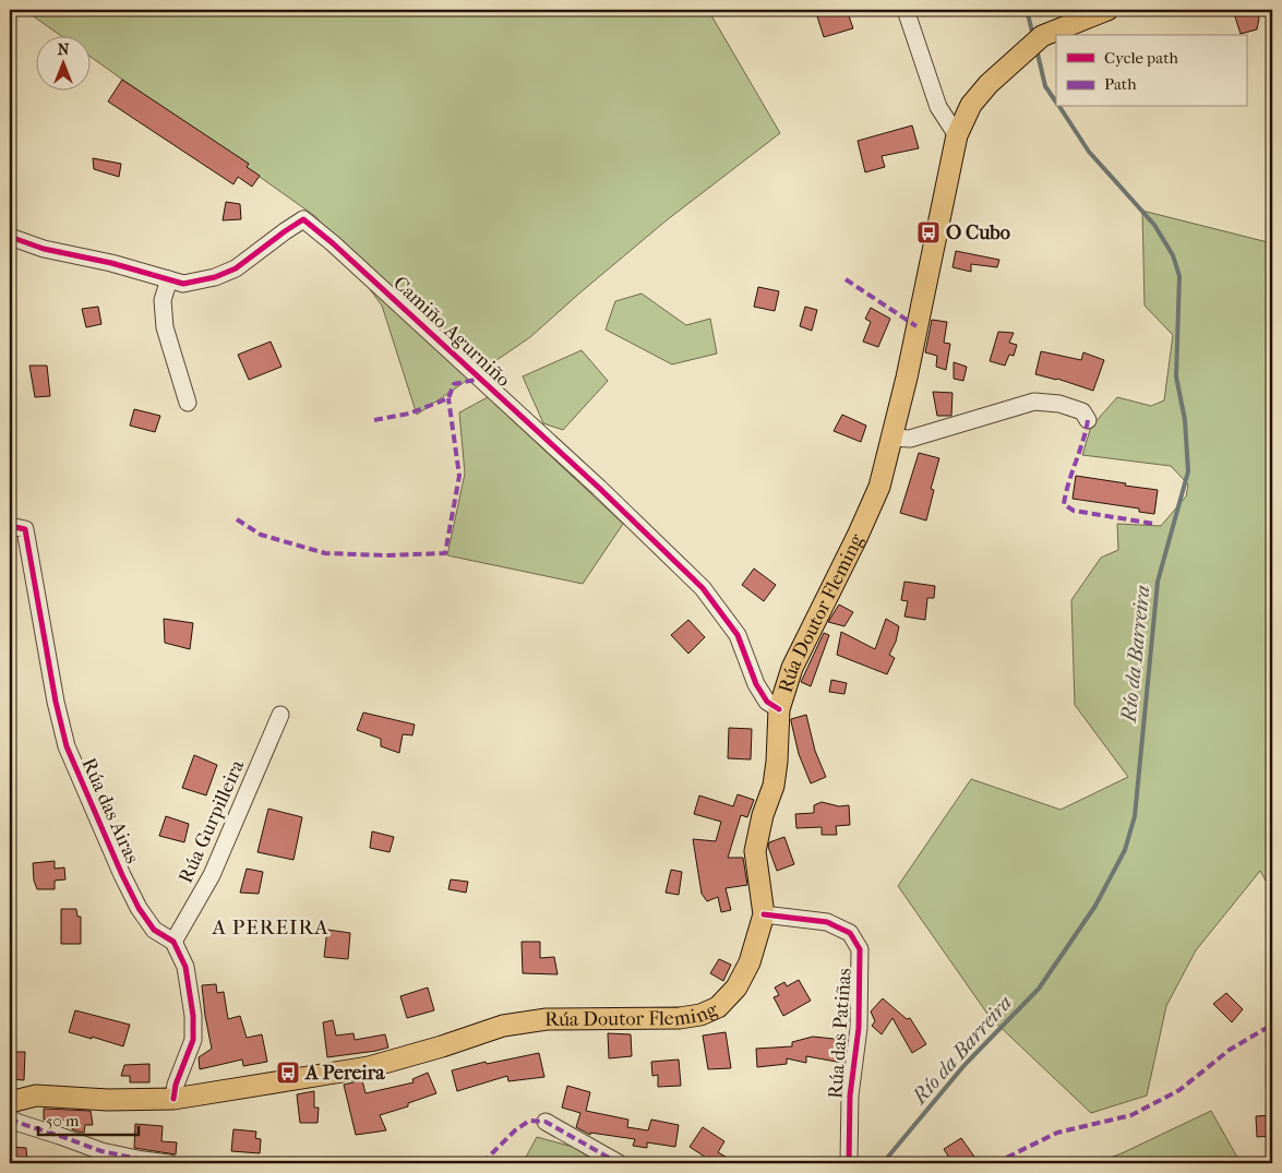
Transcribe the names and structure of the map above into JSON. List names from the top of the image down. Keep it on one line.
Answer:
{"streets":{"main road":["Rúa Doutor Fleming"],"street":["Camiño Agurniño","Rúa das Airas","Rúa Gurpilleira","Rúa das Patiñas"]},"crossings":[["Camiño Agurniño","Rúa Doutor Fleming"],["Rúa Doutor Fleming","Rúa das Patiñas"],["Rúa das Airas","Rúa Gurpilleira"]],"districts":["A PEREIRA"],"water":["Río da Barreira"],"places":{"bus stop":["O Cubo","A Pereira"]},"legend":["Cycle path","Path"],"scale_bar":"50 m","north":"top"}
